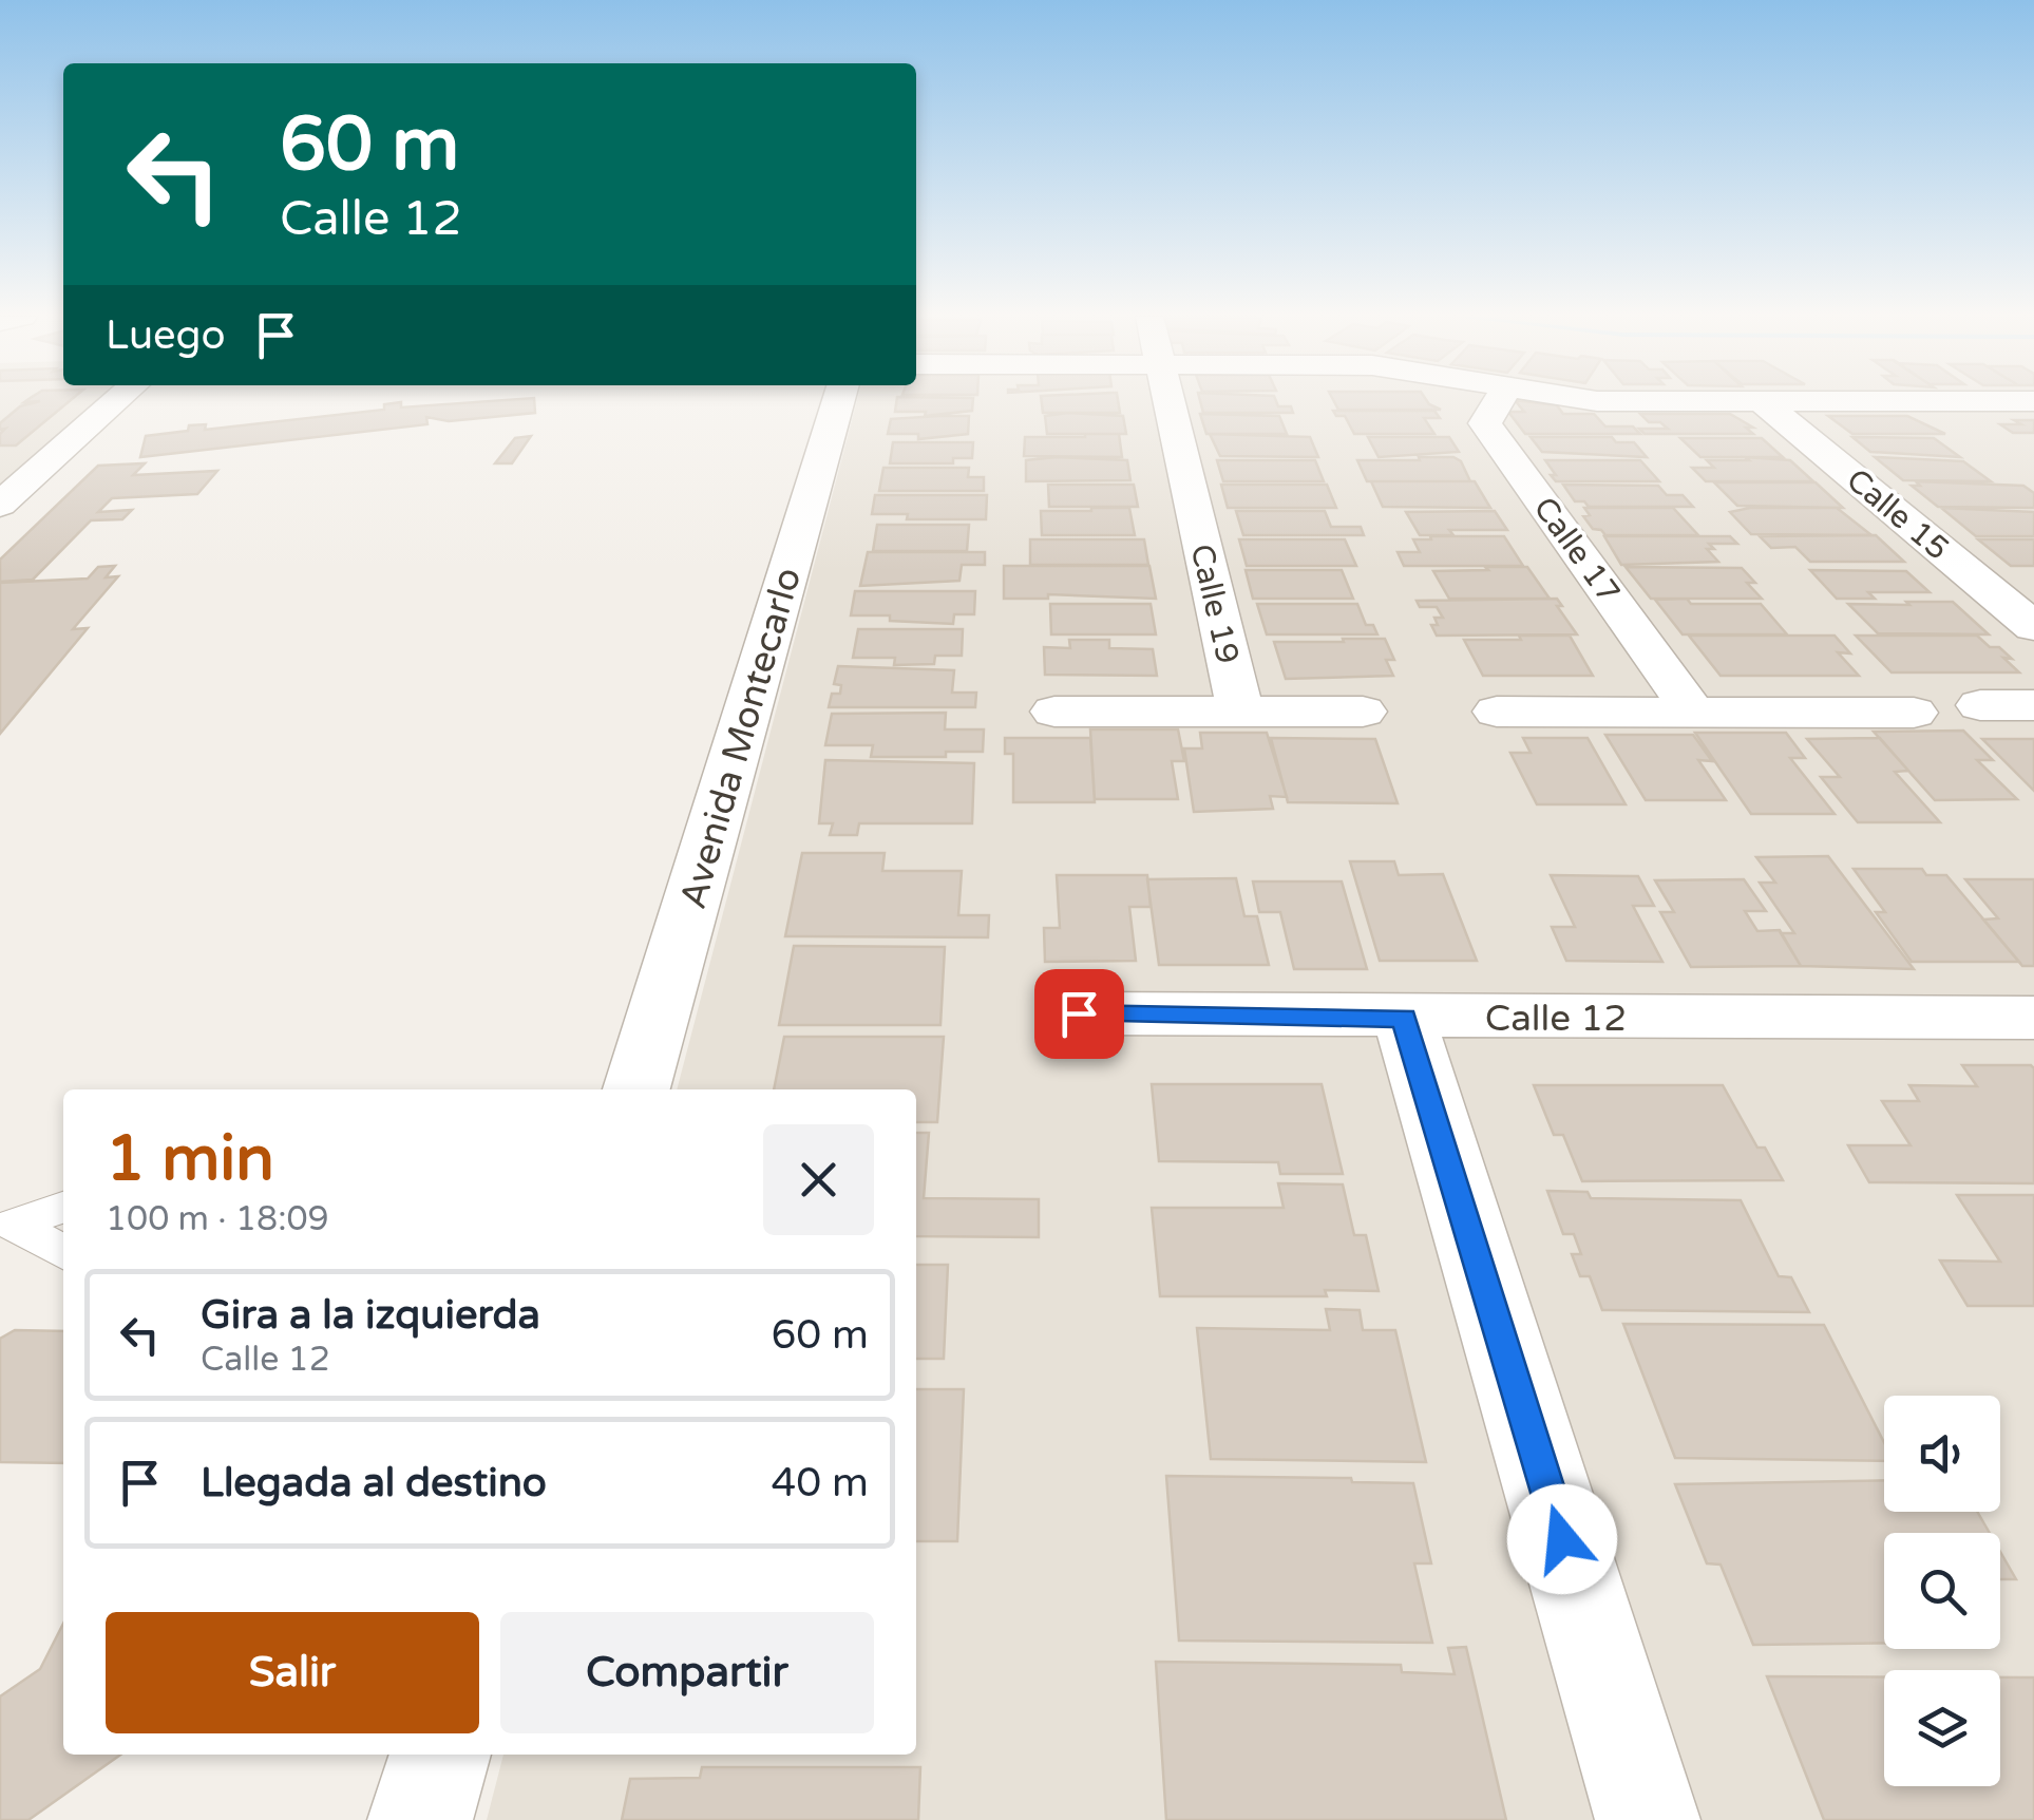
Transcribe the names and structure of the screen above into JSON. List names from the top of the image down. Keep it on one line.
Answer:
{"streets":{"street":["Calle 15","Calle 17","Calle 19","Avenida Montecarlo","Calle 12"]},"page":{"turn":["60 m","Calle 12"],"then":"Luego","heading":["1 min","100 m · 18:09"],"list":[{"name":"Gira a la izquierda","note":"Calle 12","value":"60 m"},{"name":"Llegada al destino","value":"40 m"}],"buttons":["Salir","Compartir"]}}
